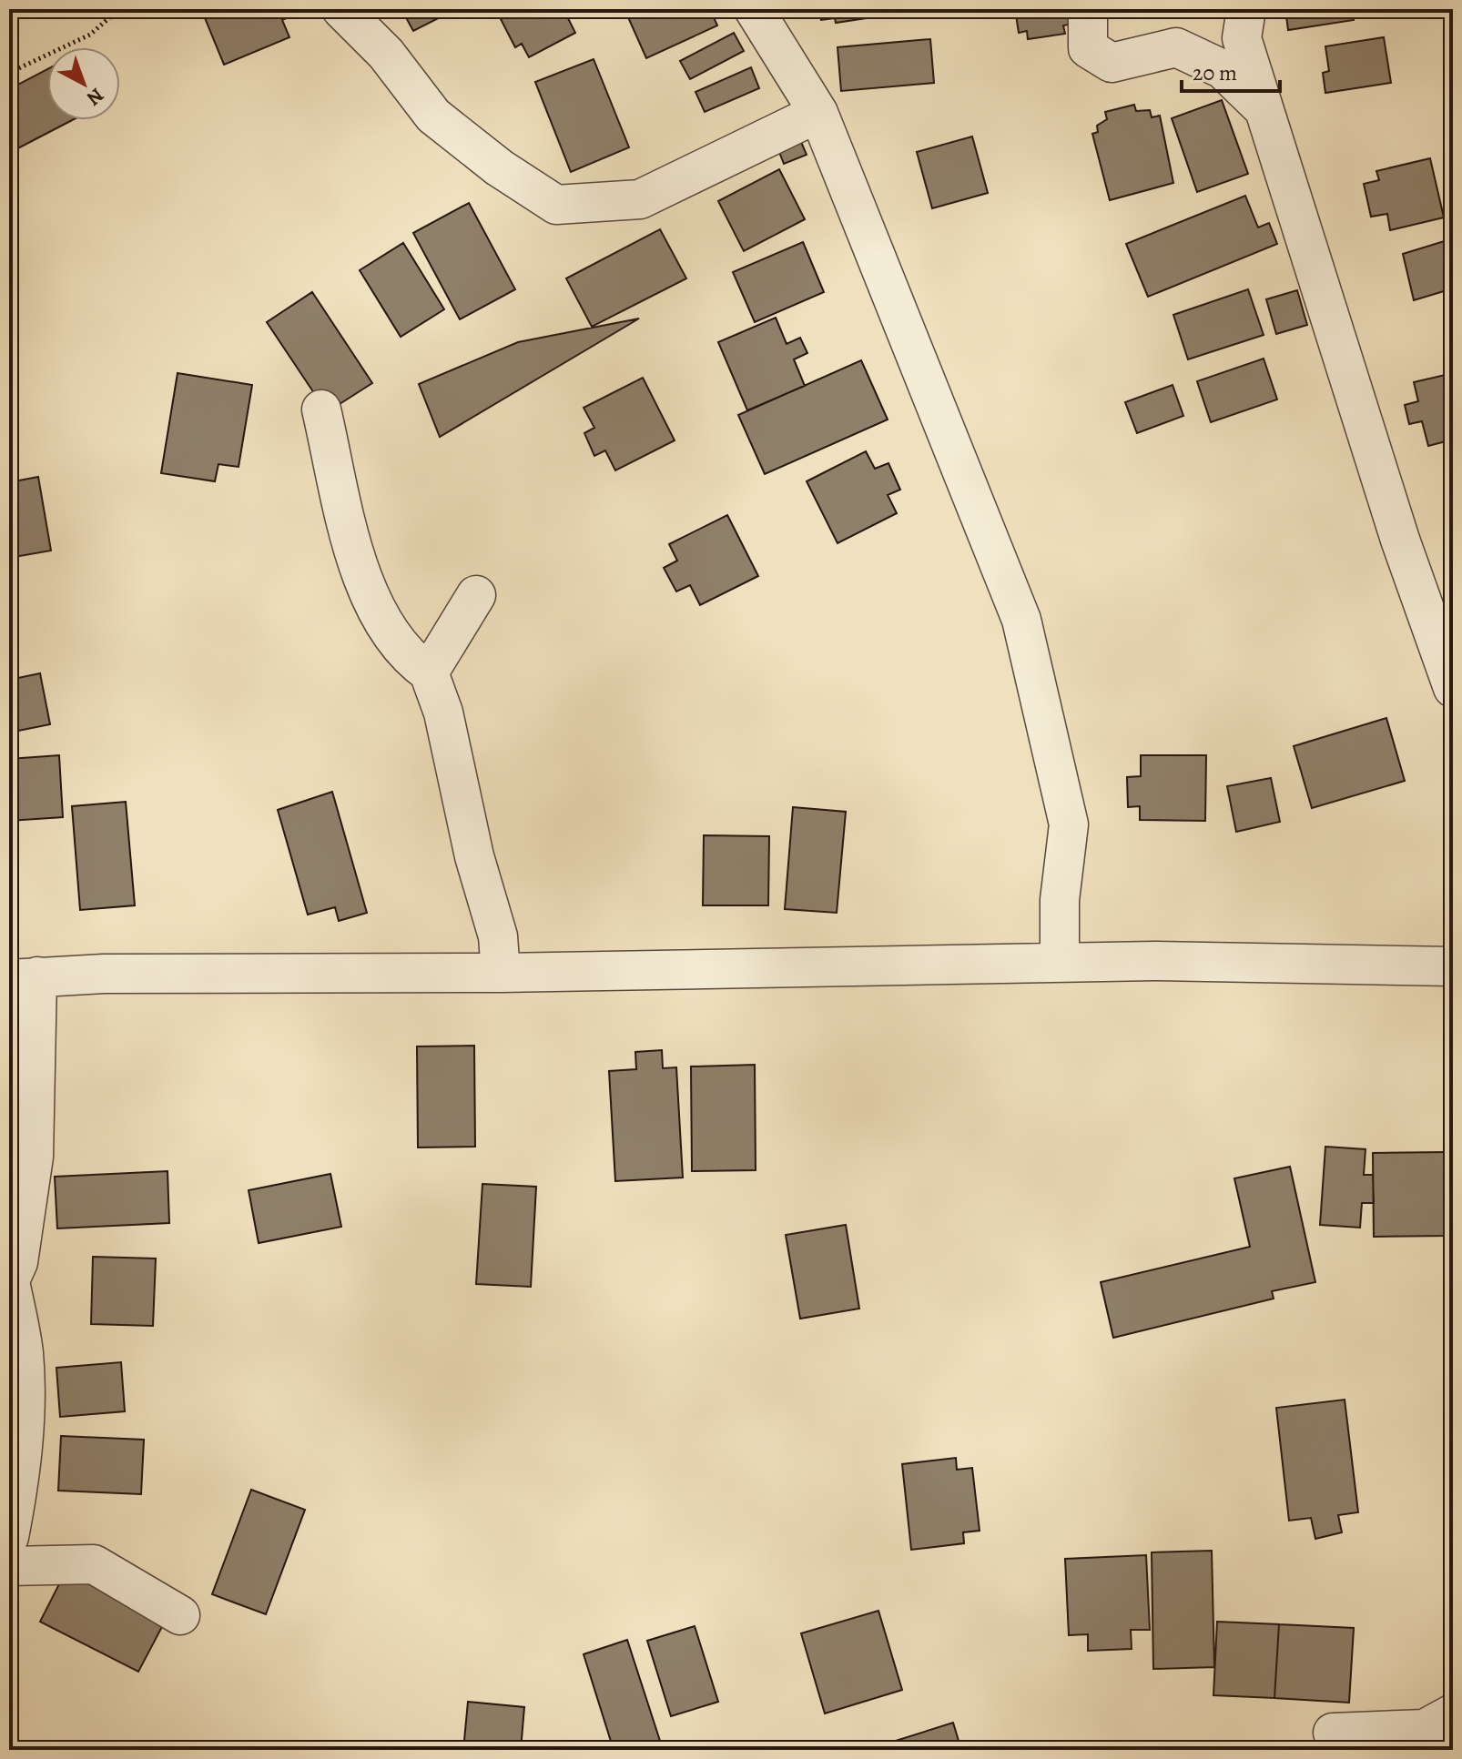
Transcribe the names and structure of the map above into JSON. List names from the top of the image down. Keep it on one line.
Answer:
{"scale_bar":"20 m","north":"bottom right"}
